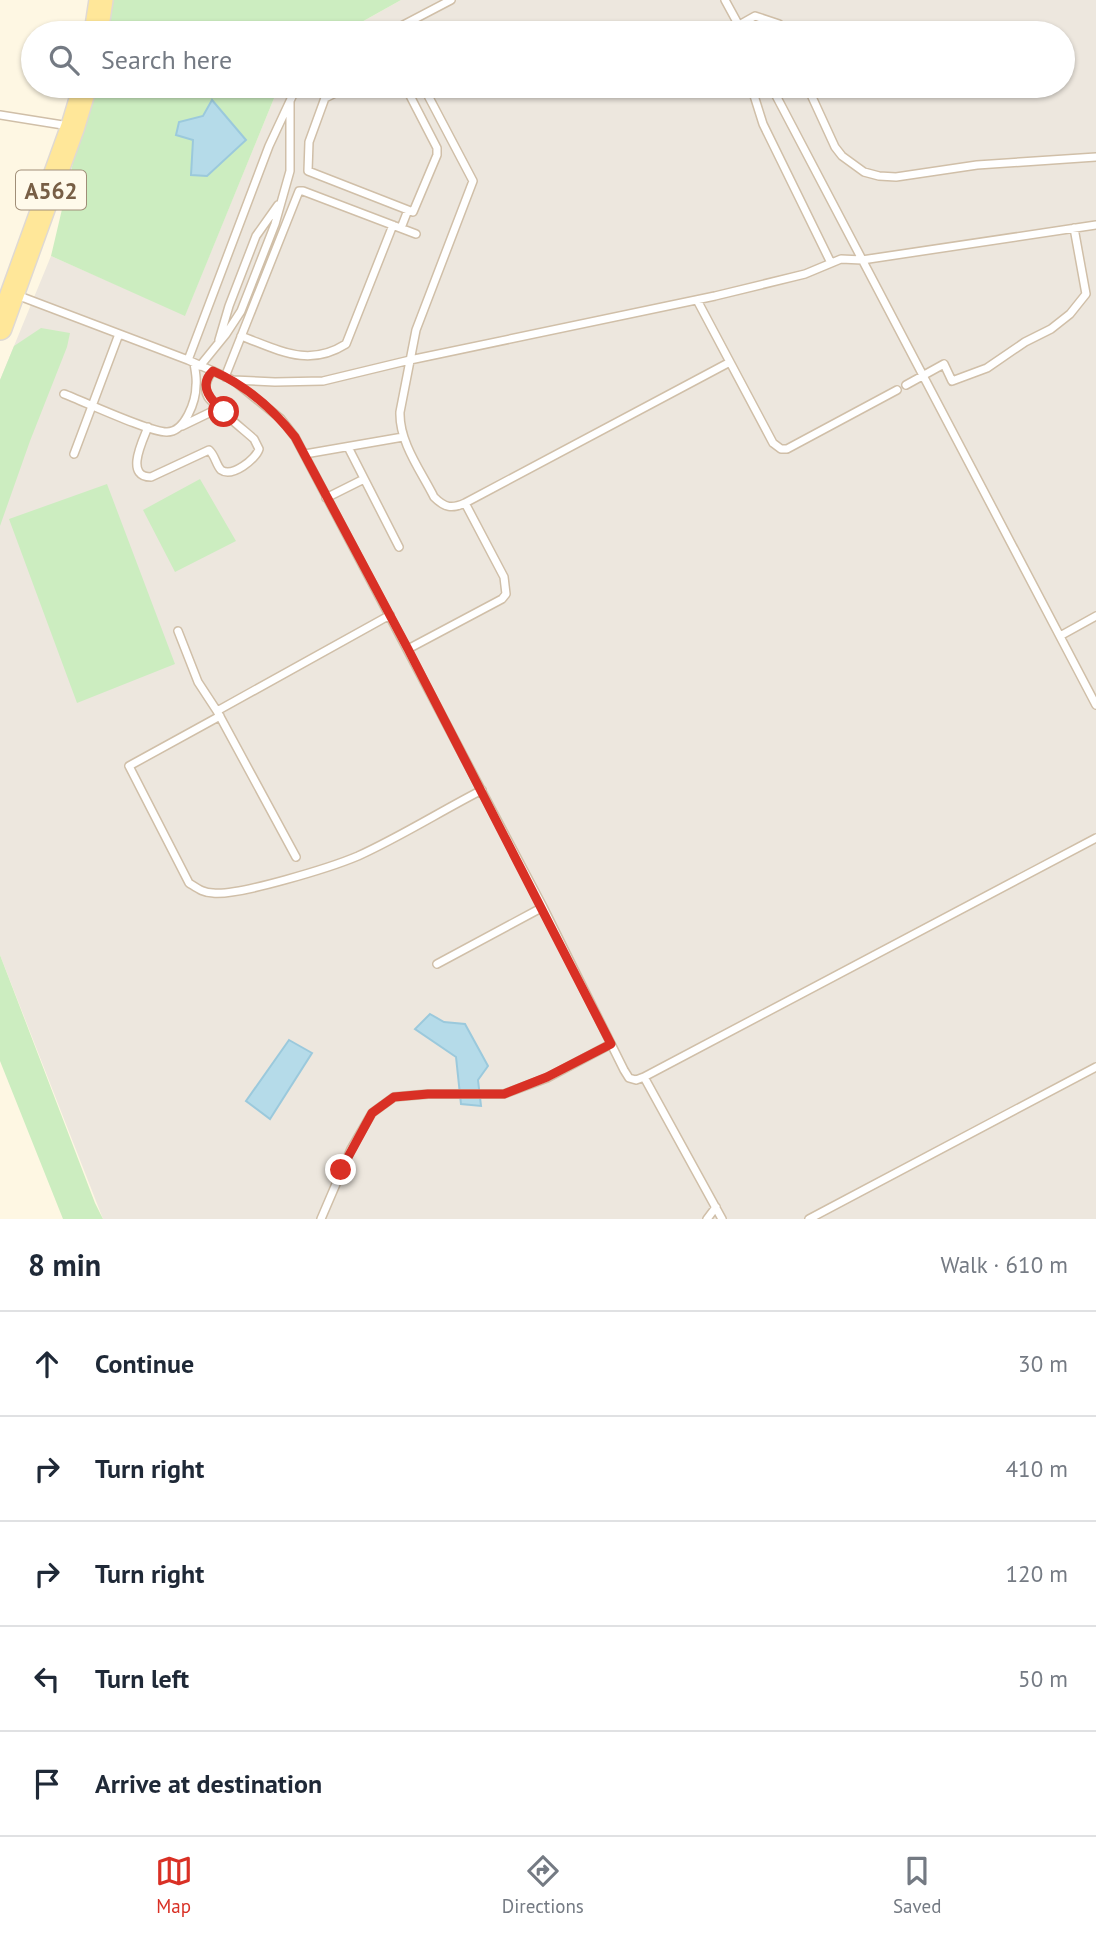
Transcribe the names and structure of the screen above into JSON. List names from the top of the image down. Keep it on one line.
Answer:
{"streets":{"main road":["A562"]},"page":{"search":"Search here","heading":["8 min","Walk · 610 m"],"list":[["Continue","30 m"],["Turn right","410 m"],["Turn right","120 m"],["Turn left","50 m"],"Arrive at destination"],"nav":["Map","Directions","Saved"]}}
